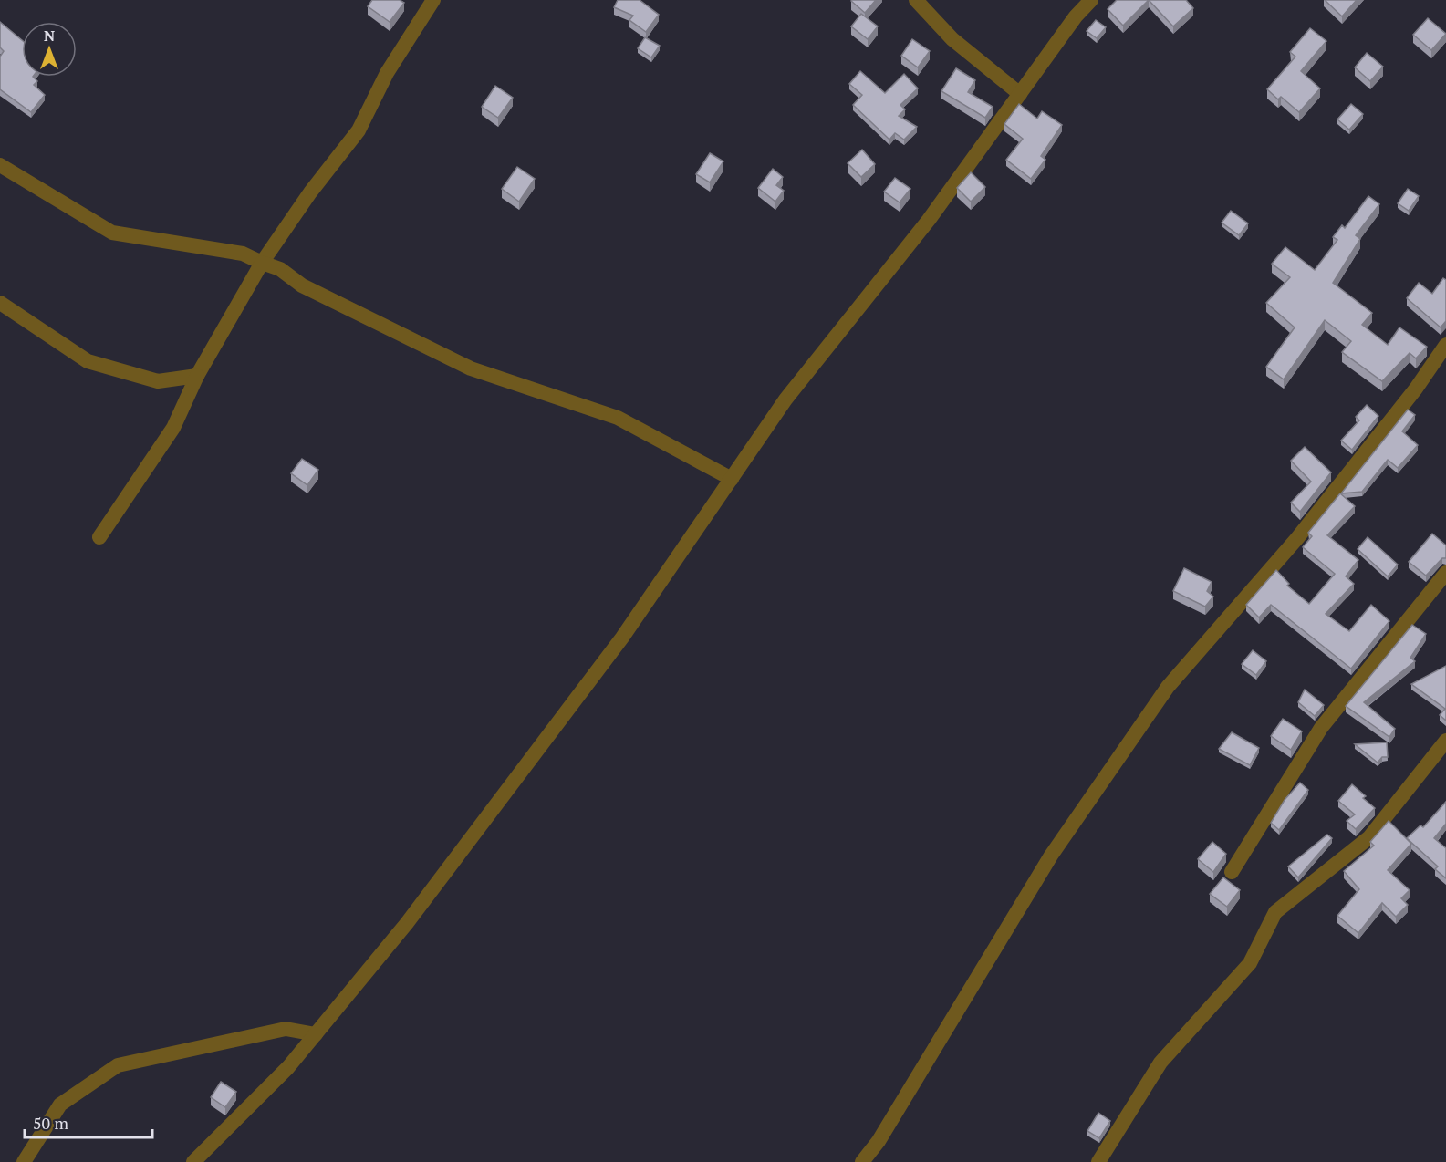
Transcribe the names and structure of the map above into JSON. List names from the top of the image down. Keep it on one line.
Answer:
{"scale_bar":"50 m","north":"top"}
